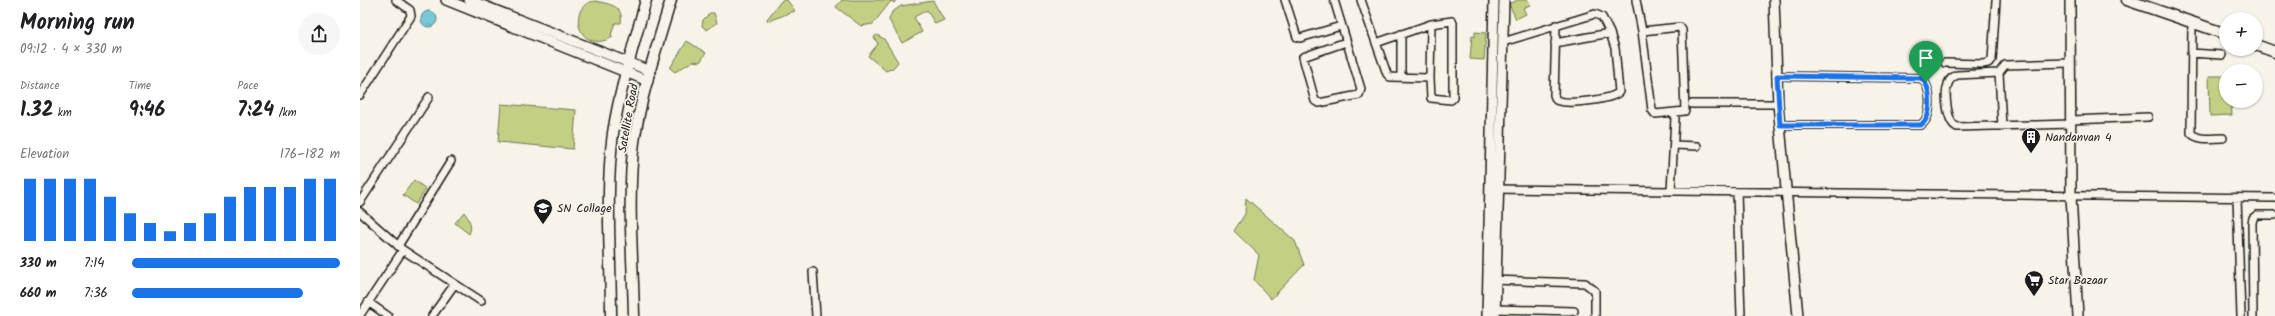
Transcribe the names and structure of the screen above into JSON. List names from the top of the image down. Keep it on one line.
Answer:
{"streets":{"main road":["Satellite Road"]},"places":{"building":["Nandanvan 4"],"school or university":["SN Collage"],"supermarket":["Star Bazaar"]},"page":{"heading":["Morning run","09:12 · 4 × 330 m"],"map_buttons":["+","−"],"stats":[["Distance","1.32 km"],["Time","9:46"],["Pace","7:24 /km"]],"chart":["Elevation","176–182 m"],"list":[{"name":"330 m","note":"7:14"},{"name":"660 m","note":"7:36"}]}}
